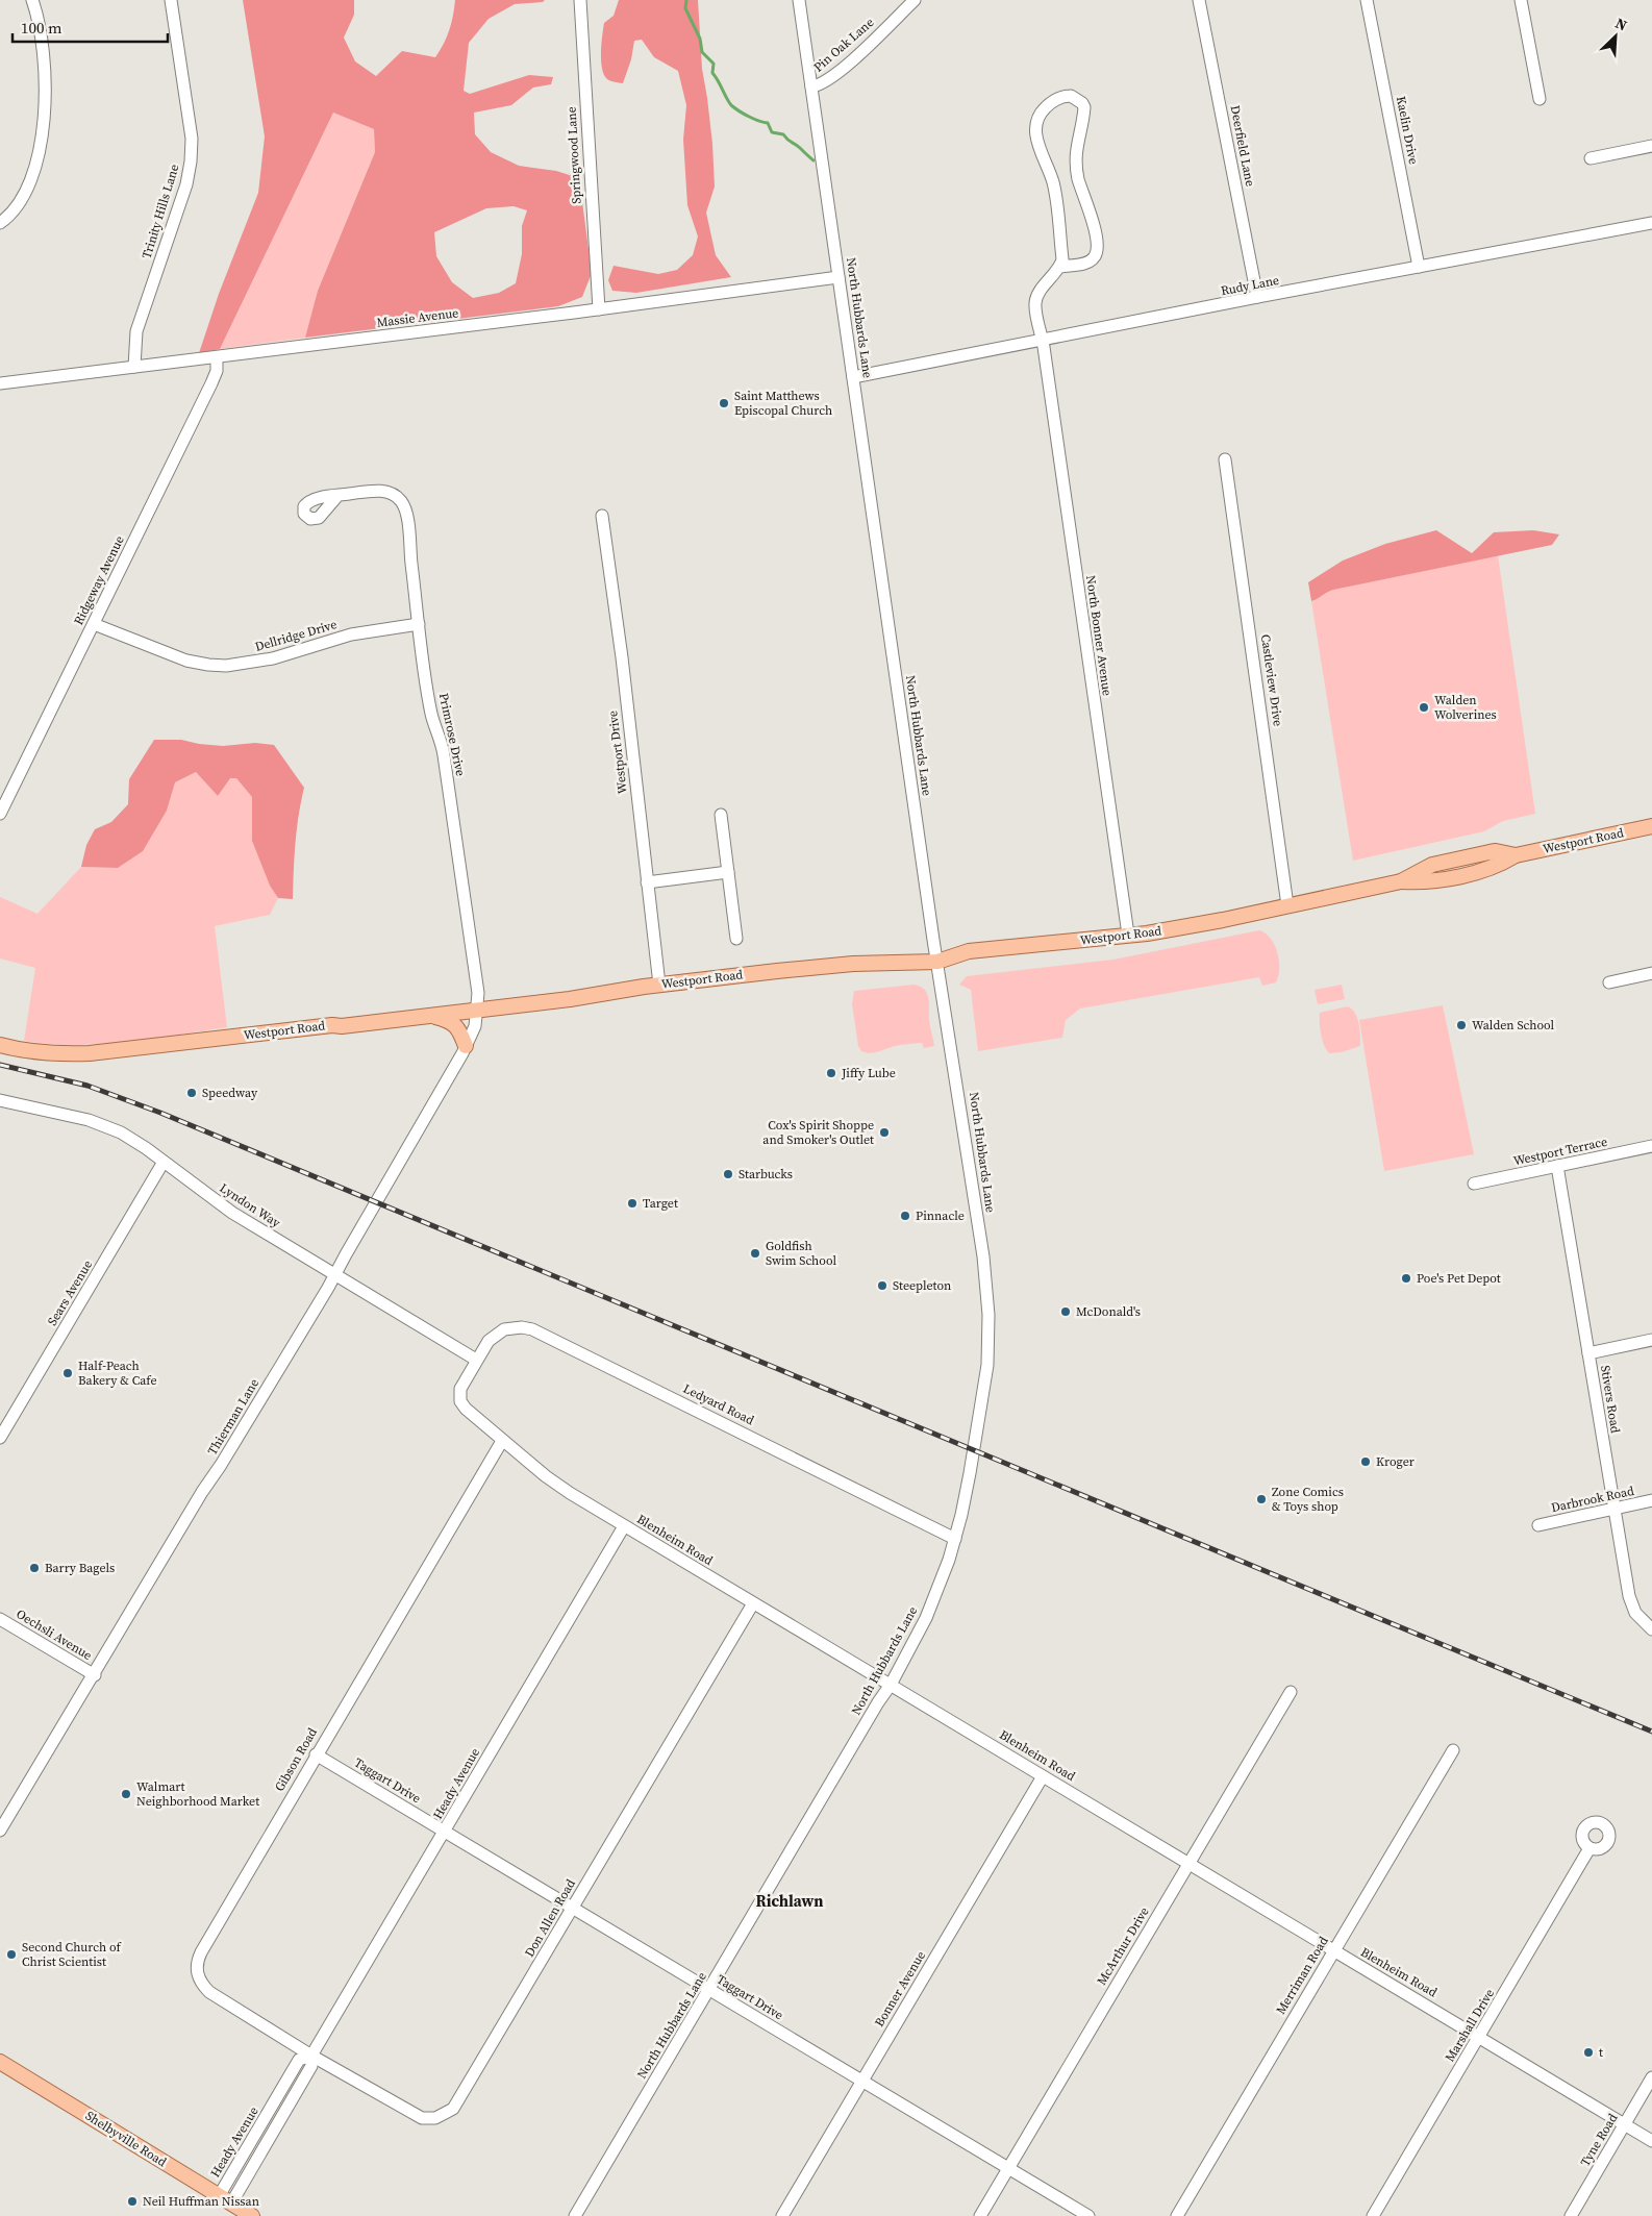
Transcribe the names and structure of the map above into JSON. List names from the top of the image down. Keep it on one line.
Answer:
{"streets":{"main road":["Westport Road","Shelbyville Road"],"street":["Pin Oak Lane","Kaelin Drive","Deerfield Lane","Springwood Lane","Trinity Hills Lane","Rudy Lane","Massie Avenue","North Hubbards Lane","Ridgeway Avenue","Dellridge Drive","North Bonner Avenue","Castleview Drive","Primrose Drive","Westport Drive","Westport Terrace","Lyndon Way","Sears Avenue","Stivers Road","Ledyard Road","Thierman Lane","Darbrook Road","Blenheim Road","Oechsli Avenue","Gibson Road","Taggart Drive","Heady Avenue","Don Allen Road","McArthur Drive","Merriman Road","Bonner Avenue","Marshall Drive","Tyne Road"]},"crossings":[["Pin Oak Lane","North Hubbards Lane"],["Kaelin Drive","Rudy Lane"],["Deerfield Lane","Rudy Lane"],["Springwood Lane","Massie Avenue"],["Trinity Hills Lane","Massie Avenue"],["Rudy Lane","North Hubbards Lane"],["Rudy Lane","North Bonner Avenue"],["Massie Avenue","North Hubbards Lane"],["Massie Avenue","Ridgeway Avenue"],["North Hubbards Lane","Westport Road"],["North Hubbards Lane","Ledyard Road"],["North Hubbards Lane","Blenheim Road"],["North Hubbards Lane","Taggart Drive"],["Ridgeway Avenue","Dellridge Drive"],["Dellridge Drive","Primrose Drive"],["North Bonner Avenue","Westport Road"],["Castleview Drive","Westport Road"],["Primrose Drive","Westport Road"],["Primrose Drive","Thierman Lane"],["Westport Drive","Westport Road"],["Westport Road","Thierman Lane"],["Westport Terrace","Stivers Road"],["Lyndon Way","Sears Avenue"],["Lyndon Way","Ledyard Road"],["Lyndon Way","Thierman Lane"],["Lyndon Way","Blenheim Road"],["Stivers Road","Darbrook Road"],["Ledyard Road","Blenheim Road"],["Thierman Lane","Oechsli Avenue"],["Blenheim Road","Gibson Road"],["Blenheim Road","Heady Avenue"],["Blenheim Road","Don Allen Road"],["Blenheim Road","McArthur Drive"],["Blenheim Road","Merriman Road"],["Blenheim Road","Bonner Avenue"],["Blenheim Road","Marshall Drive"],["Blenheim Road","Tyne Road"],["Gibson Road","Taggart Drive"],["Gibson Road","Heady Avenue"],["Gibson Road","Don Allen Road"],["Taggart Drive","Heady Avenue"],["Taggart Drive","Don Allen Road"],["Taggart Drive","McArthur Drive"],["Taggart Drive","Bonner Avenue"],["Heady Avenue","Don Allen Road"],["Heady Avenue","Shelbyville Road"]],"districts":["Richlawn"],"places":["Saint Matthews Episcopal Church","Walden Wolverines","Walden School","Jiffy Lube","Speedway","Cox's Spirit Shoppe and Smoker's Outlet","Starbucks","Target","Pinnacle","Goldfish Swim School","Poe's Pet Depot","Steepleton","McDonald's","Half-Peach Bakery & Cafe","Kroger","Zone Comics & Toys shop","Barry Bagels","Walmart Neighborhood Market","Second Church of Christ Scientist","t","Neil Huffman Nissan"],"scale_bar":"100 m","north":"top right"}
